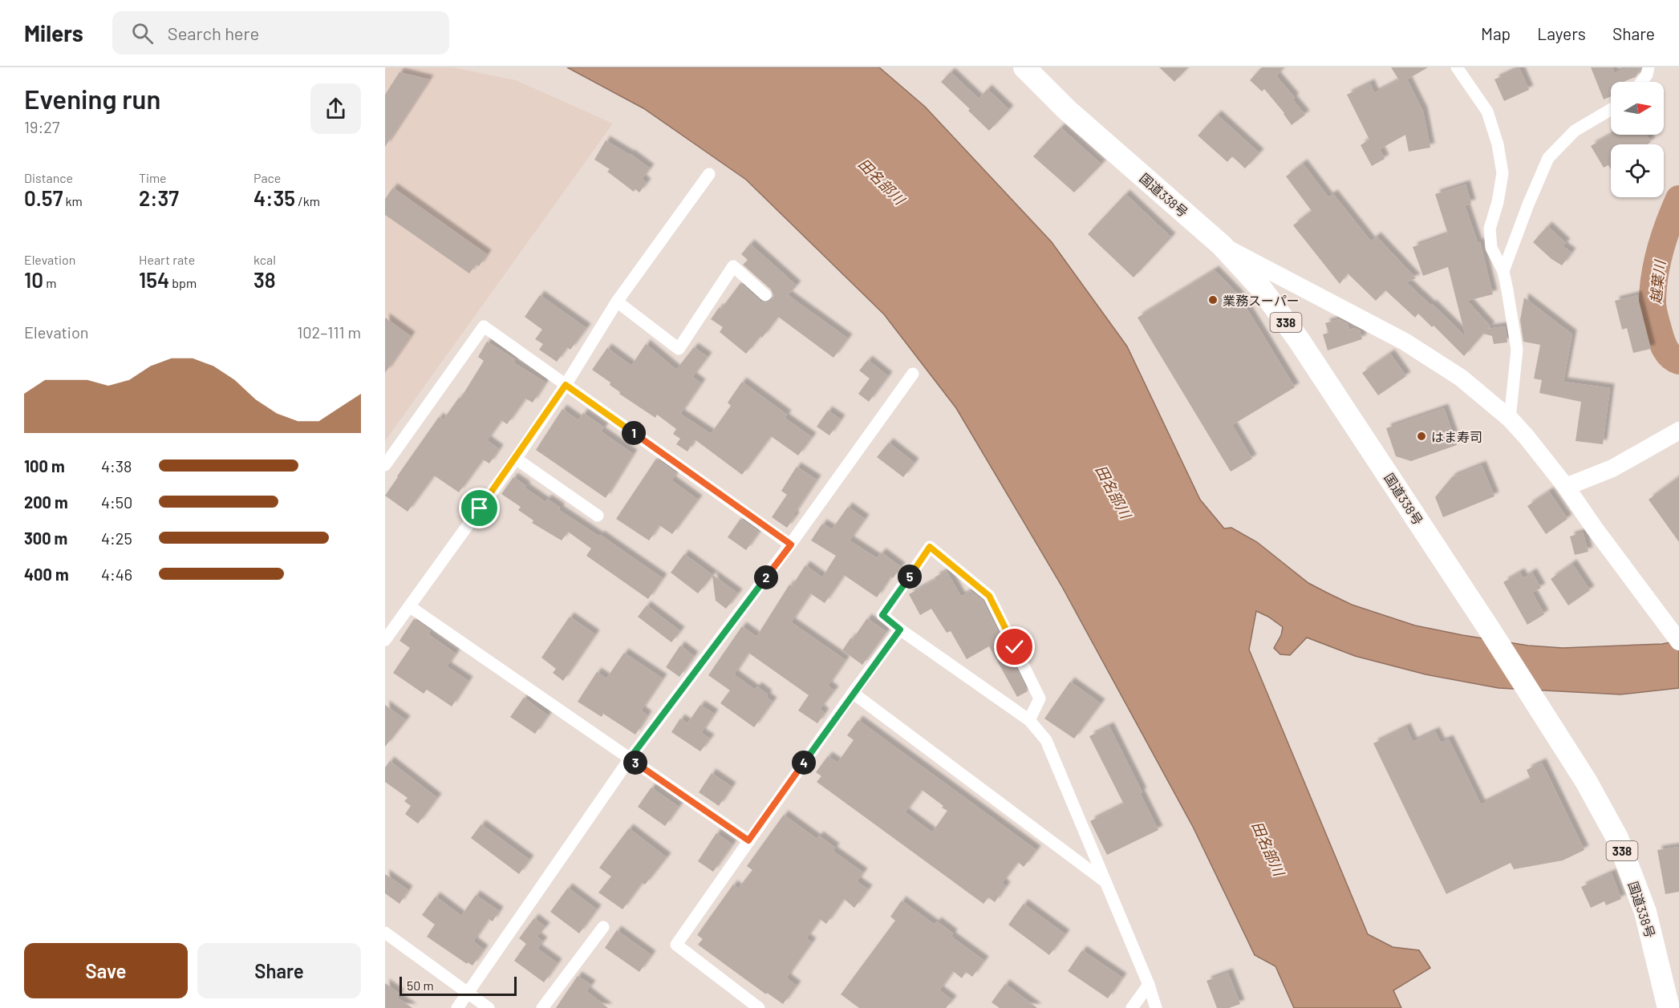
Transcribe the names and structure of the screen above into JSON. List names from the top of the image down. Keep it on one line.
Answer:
{"streets":{"highway":["国道338号","338"]},"water":["田名部川","越葉川"],"places":["業務スーパー","はま寿司"],"scale_bar":"50 m","north":"right","page":{"header":"Milers","search":"Search here","nav":["Map","Layers","Share"],"heading":["Evening run","19:27"],"stats":[["Distance","0.57 km"],["Time","2:37"],["Pace","4:35 /km"],["Elevation","10 m"],["Heart rate","154 bpm"],["kcal","38"]],"chart":["Elevation","102–111 m"],"pins":["1","5","2","3","4"],"list":[{"name":"100 m","note":"4:38"},{"name":"200 m","note":"4:50"},{"name":"300 m","note":"4:25"},{"name":"400 m","note":"4:46"}],"buttons":["Save","Share"],"scale":"50 m"}}
